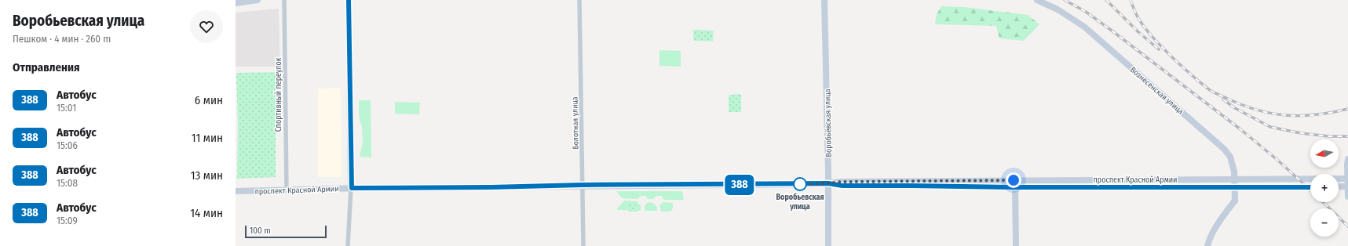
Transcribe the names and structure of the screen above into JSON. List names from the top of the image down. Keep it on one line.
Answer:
{"streets":{"main road":["Вознесенская улица","Воробьёвская улица","проспект Красной Армии"],"street":["Спортивный переулок","Болотная улица"]},"crossings":[["Спортивный переулок","проспект Красной Армии"],["Болотная улица","проспект Красной Армии"],["Воробьёвская улица","проспект Красной Армии"]],"places":["Воробьевская улица"],"lines":["bus line 388"],"scale_bar":"100 m","north":"left","page":{"heading":[["Воробьевская улица","Пешком · 4 мин · 260 m"],"Отправления"],"on_map":"388","list":[{"mark":"388","name":"Автобус","note":"15:01","value":"6 мин"},{"mark":"388","name":"Автобус","note":"15:06","value":"11 мин"},{"mark":"388","name":"Автобус","note":"15:08","value":"13 мин"},{"mark":"388","name":"Автобус","note":"15:09","value":"14 мин"}],"map_buttons":["+","−"],"scale":"100 m"}}
